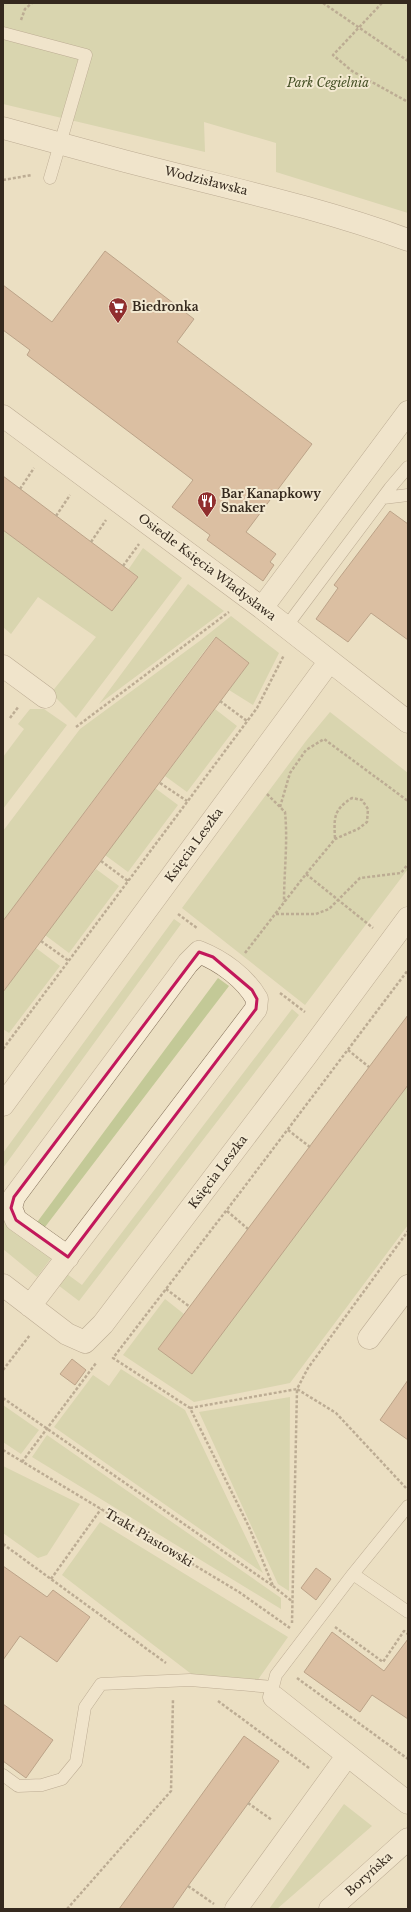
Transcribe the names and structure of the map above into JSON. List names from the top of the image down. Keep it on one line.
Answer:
{"streets":{"street":["Wodzisławska","Osiedle Księcia Władysława","Księcia Leszka","Boryńska"],"path":["Trakt Piastowski"]},"crossings":[["Osiedle Księcia Władysława","Księcia Leszka"]],"parks":["Park Cegielnia"],"places":{"supermarket":["Biedronka"],"restaurant":["Bar Kanapkowy Snaker"]}}
